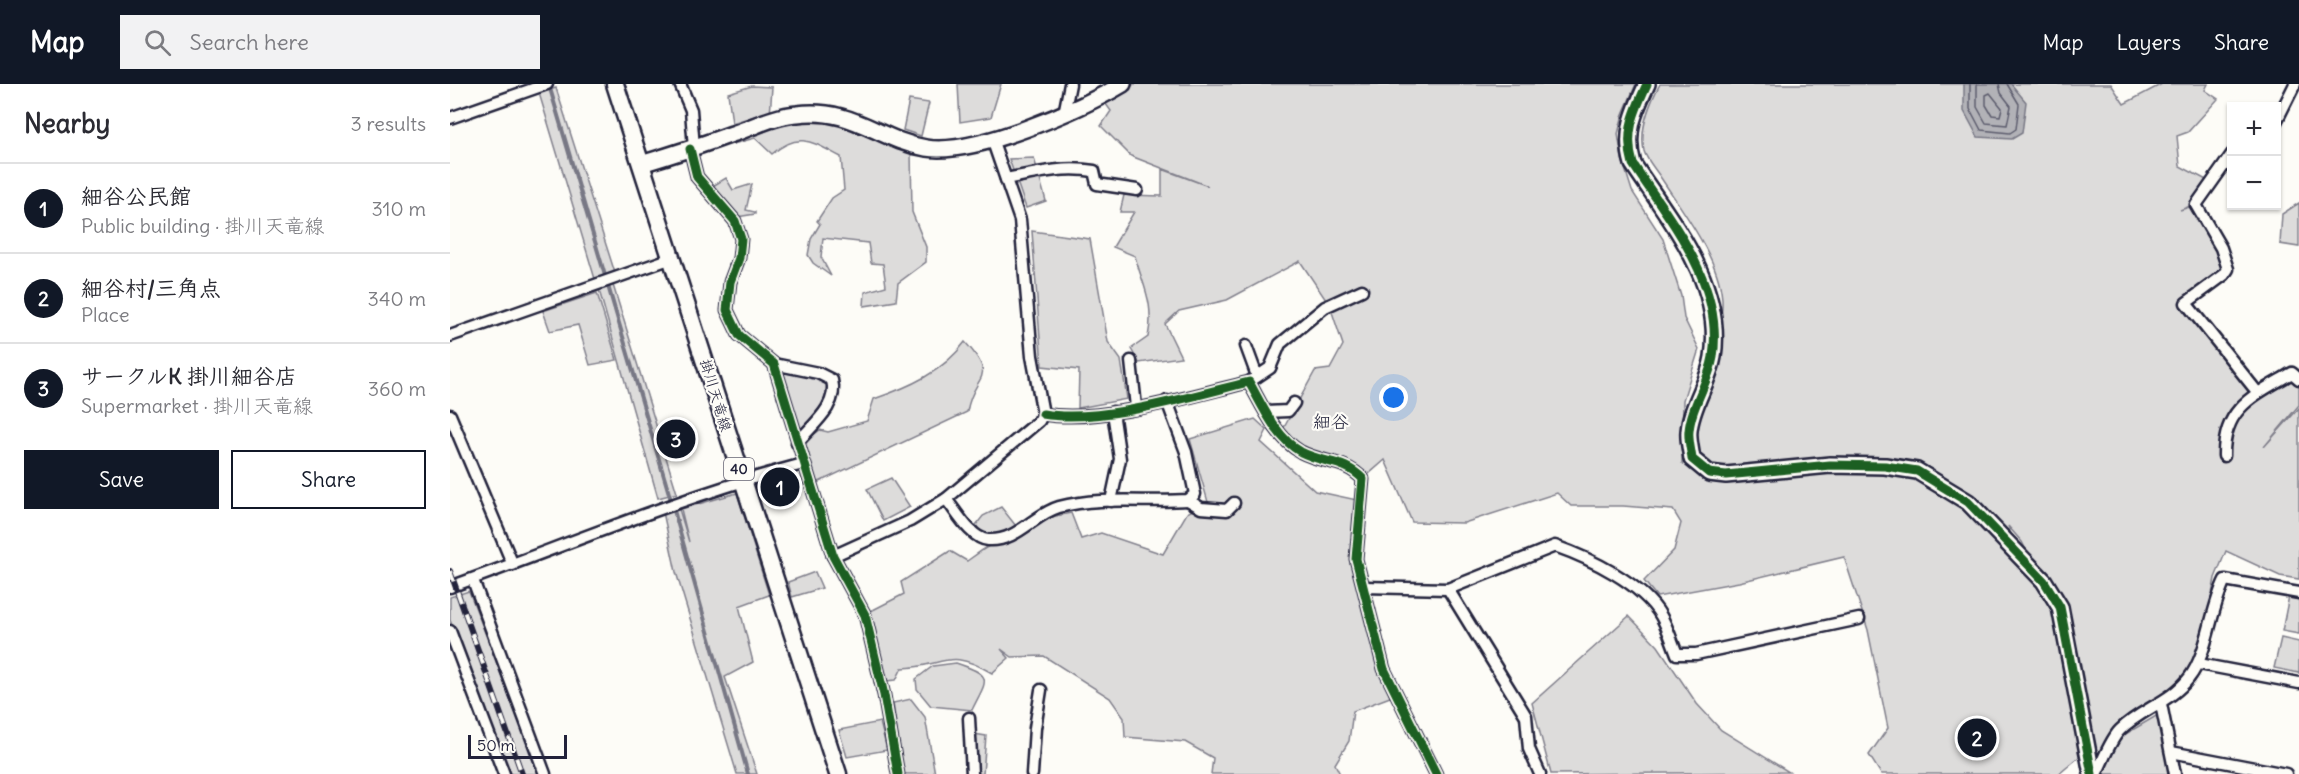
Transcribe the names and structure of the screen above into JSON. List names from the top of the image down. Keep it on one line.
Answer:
{"streets":{"main road":["掛川天竜線","40"]},"districts":["細谷"],"scale_bar":"50 m","page":{"header":"Map","search":"Search here","nav":["Map","Layers","Share"],"heading":["Nearby","3 results"],"map_buttons":["+","−"],"list":[{"mark":"1","name":"細谷公民館","note":"Public building · 掛川天竜線","value":"310 m"},{"mark":"2","name":"細谷村/三角点","note":"Place","value":"340 m"},{"mark":"3","name":"サークルK 掛川細谷店","note":"Supermarket · 掛川天竜線","value":"360 m"}],"pins":["3","1","2"],"buttons":["Save","Share"],"scale":"50 m"}}
